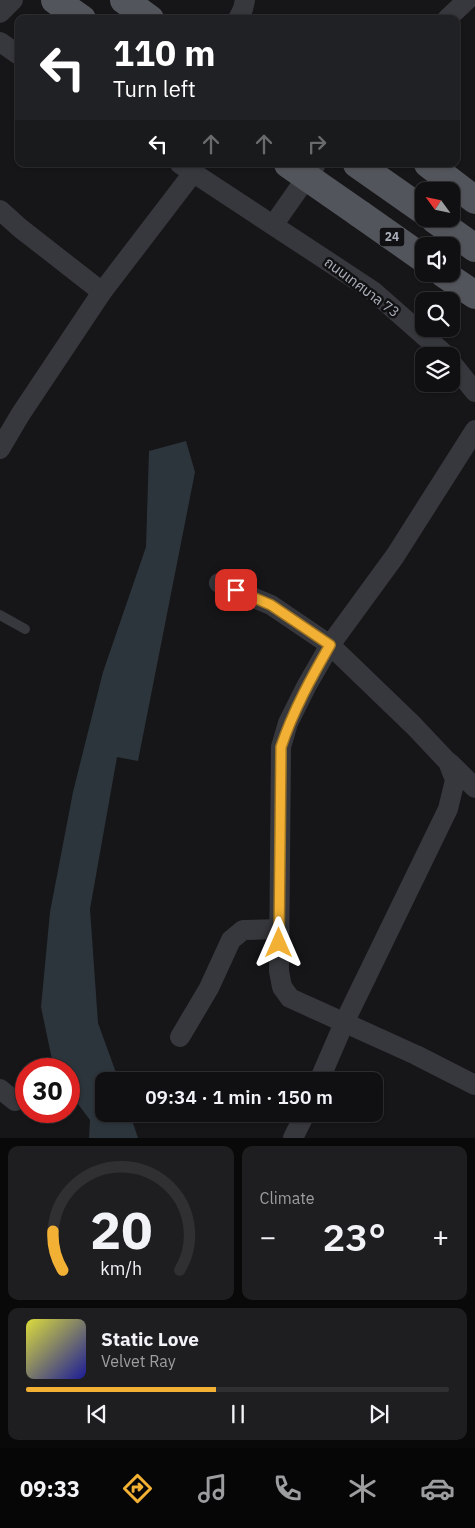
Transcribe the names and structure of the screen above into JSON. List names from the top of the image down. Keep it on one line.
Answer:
{"streets":{"main road":["24"],"street":["ถนนเทศบาล 73"]},"north":"top left","page":{"turn":["110 m","Turn left"],"limit":"30","trip":"09:34 · 1 min · 150 m","tile":"Climate","heat":["−","23°","+"],"song":["Static Love","Velvet Ray"],"tabs":"09:33","gauge":["20","km/h"]}}
